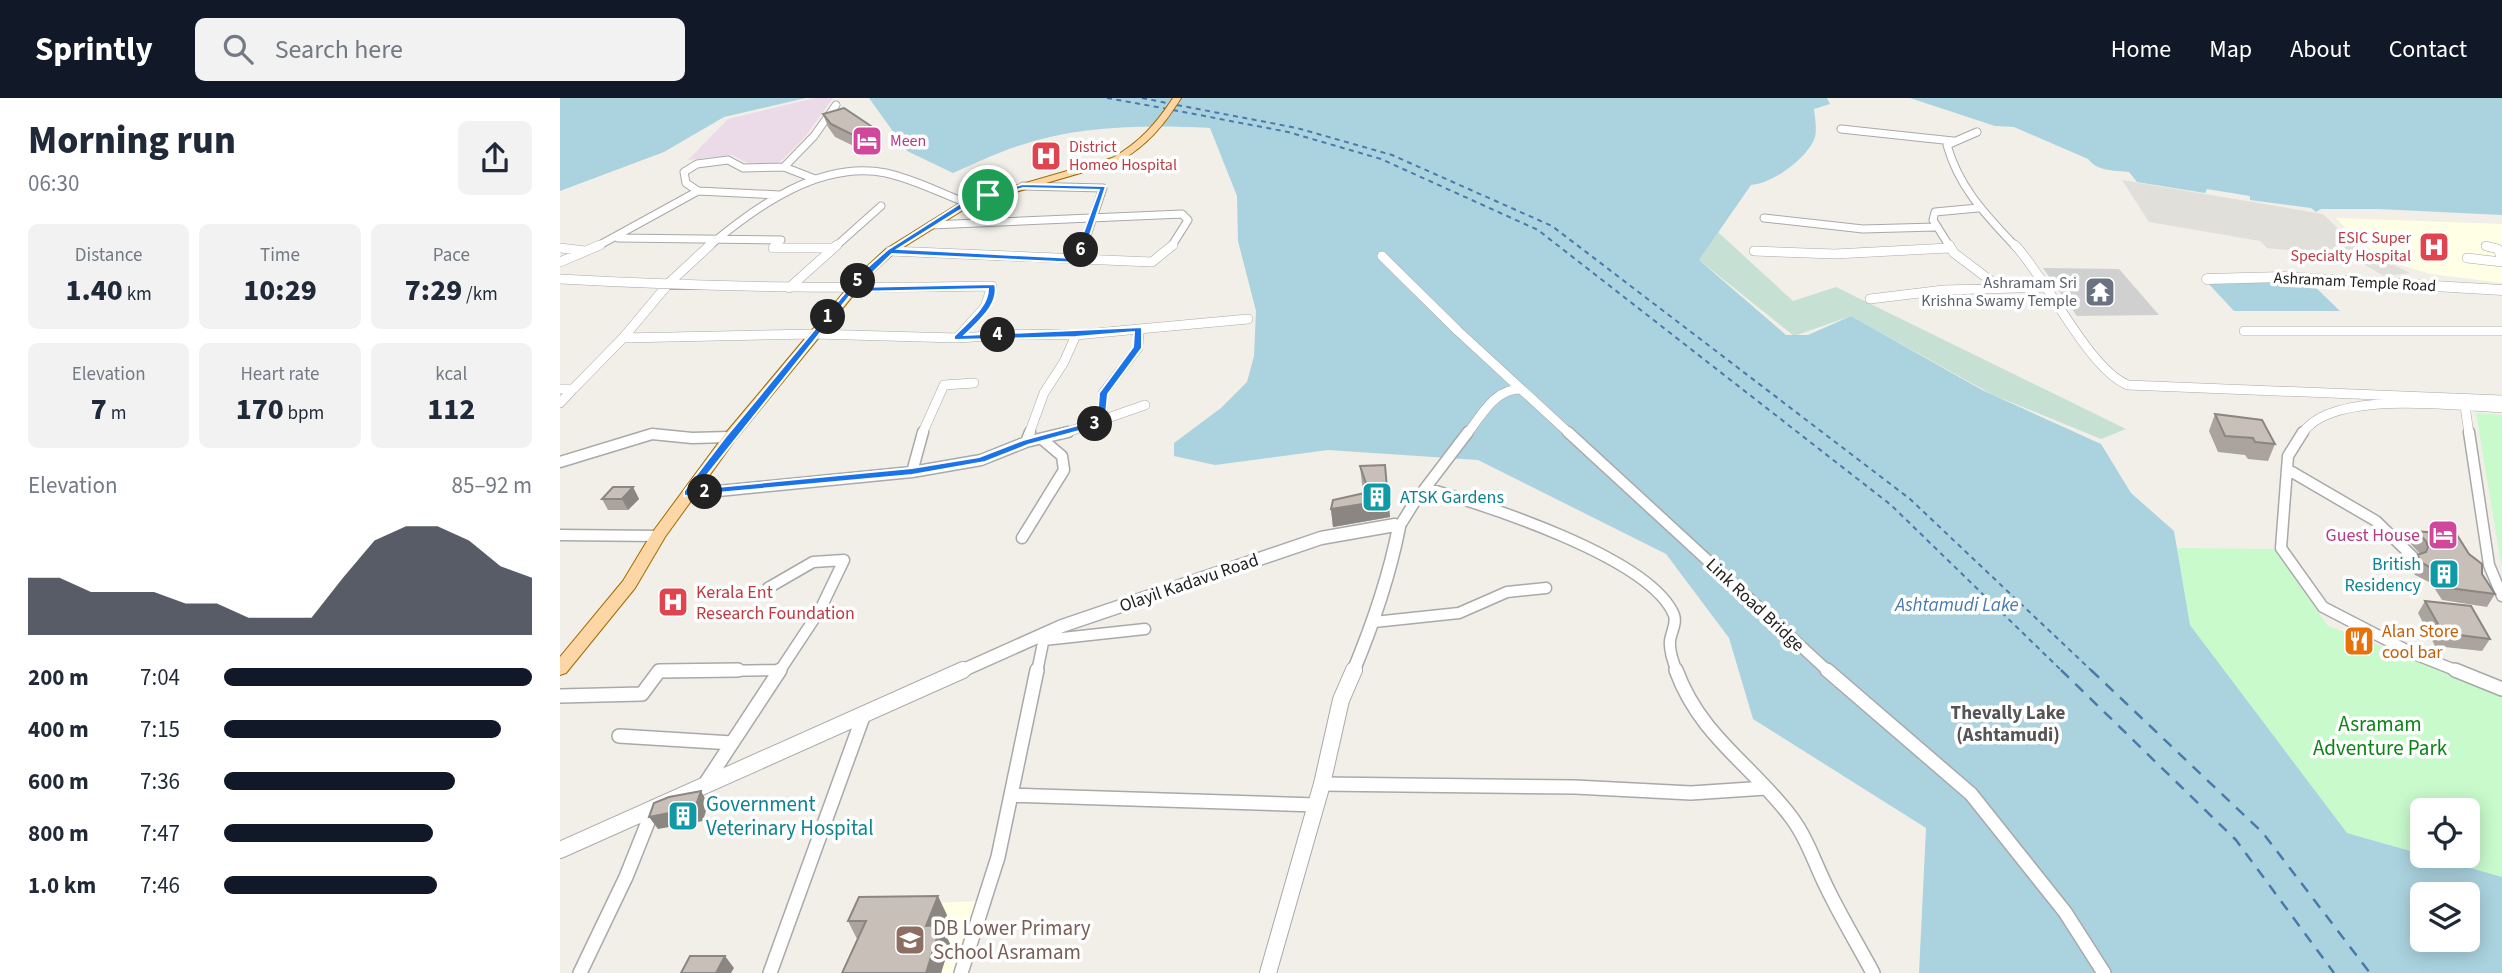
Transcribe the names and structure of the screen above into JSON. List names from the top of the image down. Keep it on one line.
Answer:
{"streets":{"street":["Ashramam Temple Road","Olayil Kadavu Road","Link Road Bridge"]},"districts":["Thevally Lake (Ashtamudi)"],"water":["Ashtamudi Lake"],"parks":["Asramam Adventure Park"],"places":{"hotel":["Meen","Guest House"],"hospital":["District Homeo Hospital","ESIC Super Specialty Hospital","Kerala Ent Research Foundation"],"temple":["Ashramam Sri Krishna Swamy Temple"],"building":["ATSK Gardens","British Residency","Government Veterinary Hospital"],"restaurant":["Alan Store cool bar"],"school or university":["DB Lower Primary School Asramam"]},"page":{"header":"Sprintly","search":"Search here","nav":["Home","Map","About","Contact"],"heading":["Morning run","06:30"],"stats":[["Distance","1.40 km"],["Time","10:29"],["Pace","7:29 /km"],["Elevation","7 m"],["Heart rate","170 bpm"],["kcal","112"]],"pins":["6","5","1","4","3","2"],"chart":["Elevation","85–92 m"],"list":[{"name":"200 m","note":"7:04"},{"name":"400 m","note":"7:15"},{"name":"600 m","note":"7:36"},{"name":"800 m","note":"7:47"},{"name":"1.0 km","note":"7:46"}]}}
